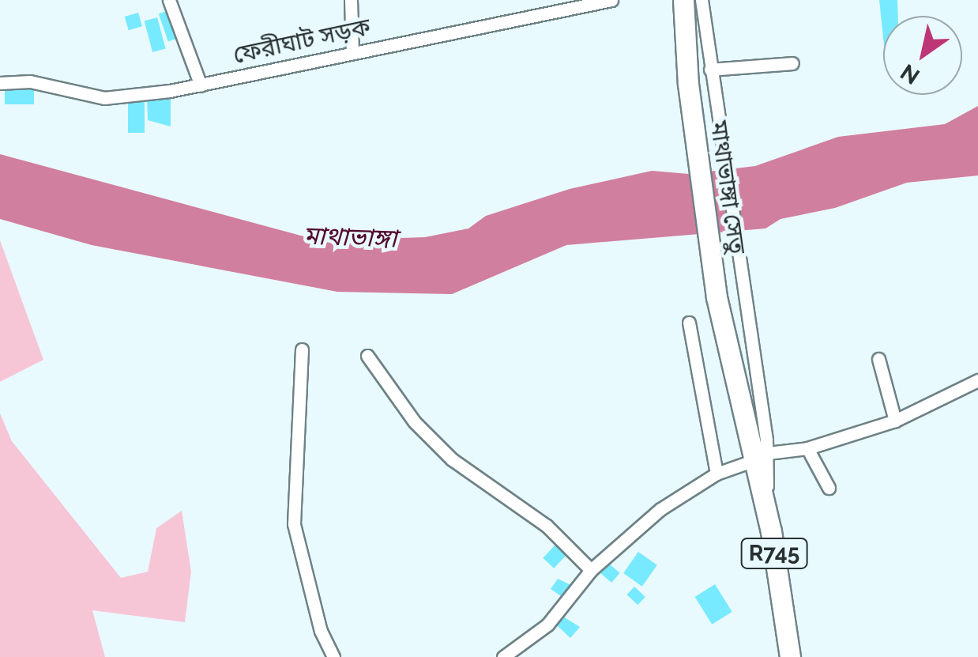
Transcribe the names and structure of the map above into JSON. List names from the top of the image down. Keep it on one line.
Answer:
{"streets":{"main road":["মাথাভাঙ্গা সেতু","R745"],"street":["ফেরীঘাট সড়ক"]},"crossings":[["মাথাভাঙ্গা সেতু","R745"]],"water":["মাথাভাঙ্গা"],"north":"bottom left"}
